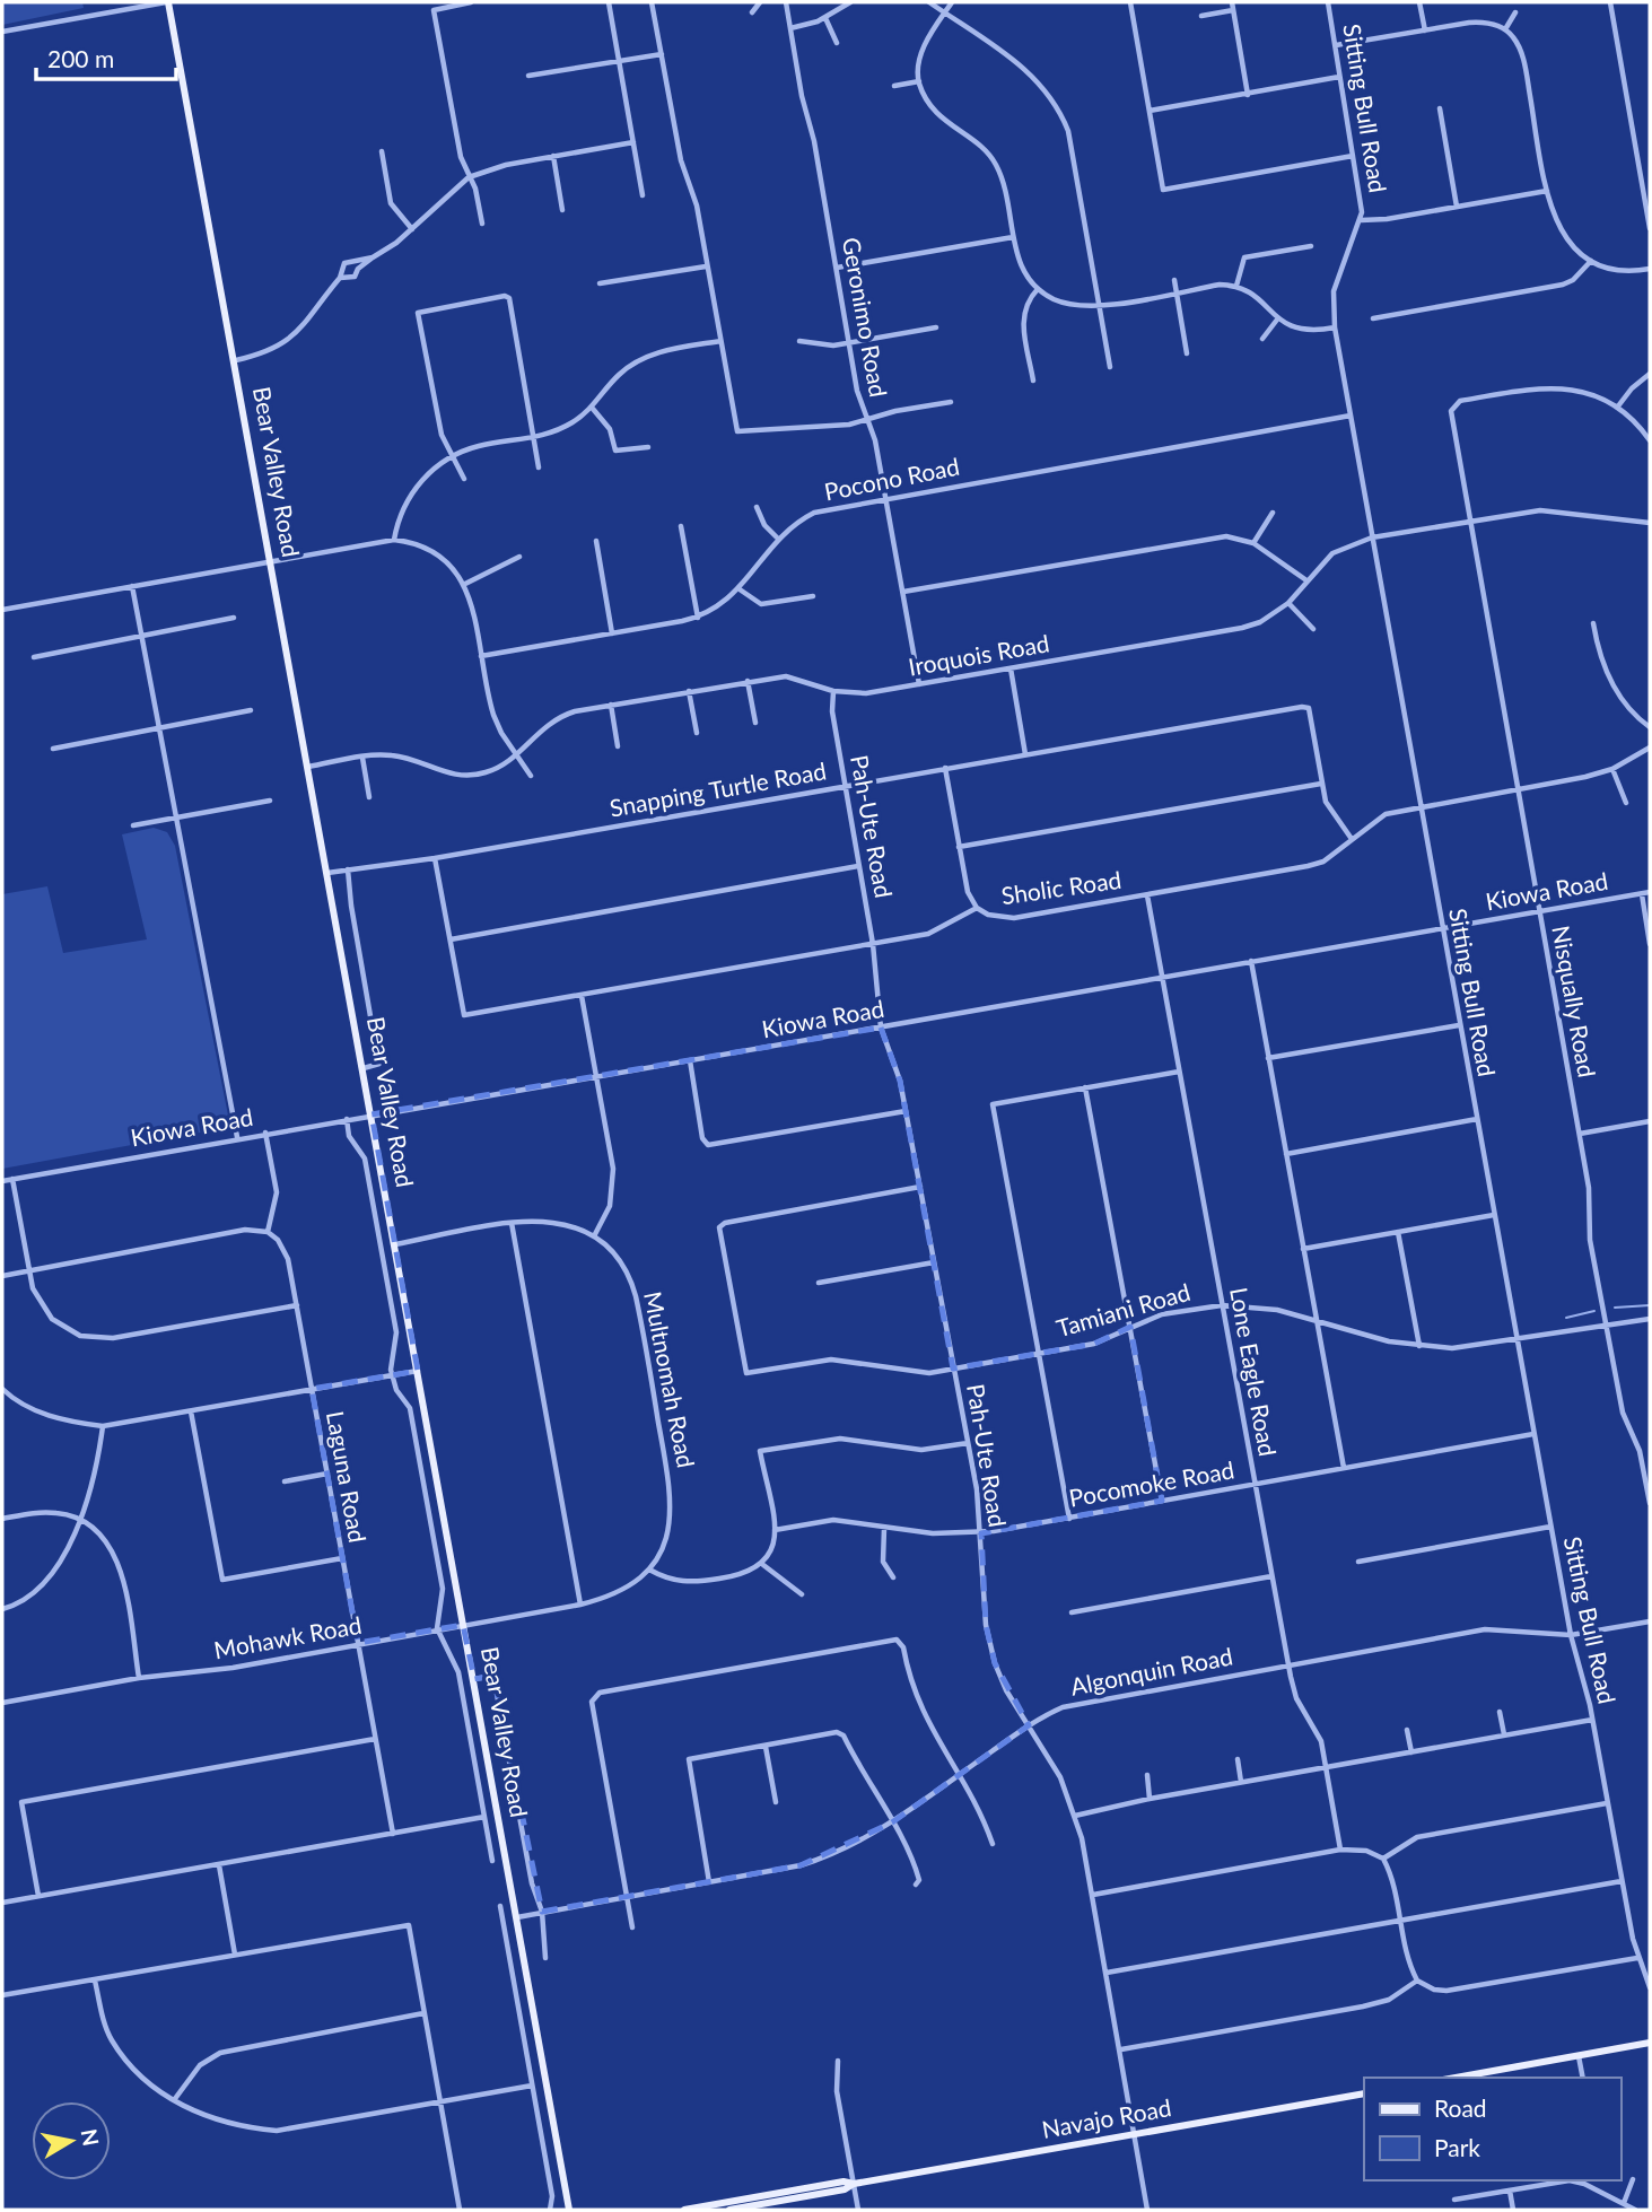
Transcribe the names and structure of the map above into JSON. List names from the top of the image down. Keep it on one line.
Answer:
{"streets":{"main road":["Bear Valley Road","Navajo Road"],"street":["Sitting Bull Road","Geronimo Road","Pocono Road","Iroquois Road","Snapping Turtle Road","Pah-Ute Road","Sholic Road","Kiowa Road","Nisqually Road","Tamiani Road","Lone Eagle Road","Multnomah Road","Laguna Road","Pocomoke Road","Mohawk Road","Algonquin Road"]},"crossings":[["Sitting Bull Road","Pocono Road"],["Sitting Bull Road","Iroquois Road"],["Sitting Bull Road","Sholic Road"],["Sitting Bull Road","Kiowa Road"],["Sitting Bull Road","Tamiani Road"],["Sitting Bull Road","Pocomoke Road"],["Sitting Bull Road","Algonquin Road"],["Geronimo Road","Pocono Road"],["Geronimo Road","Iroquois Road"],["Bear Valley Road","Iroquois Road"],["Bear Valley Road","Snapping Turtle Road"],["Bear Valley Road","Kiowa Road"],["Bear Valley Road","Mohawk Road"],["Bear Valley Road","Algonquin Road"],["Iroquois Road","Pah-Ute Road"],["Iroquois Road","Nisqually Road"],["Snapping Turtle Road","Pah-Ute Road"],["Pah-Ute Road","Sholic Road"],["Pah-Ute Road","Kiowa Road"],["Pah-Ute Road","Tamiani Road"],["Pah-Ute Road","Pocomoke Road"],["Pah-Ute Road","Algonquin Road"],["Pah-Ute Road","Navajo Road"],["Sholic Road","Nisqually Road"],["Sholic Road","Lone Eagle Road"],["Kiowa Road","Nisqually Road"],["Kiowa Road","Lone Eagle Road"],["Nisqually Road","Tamiani Road"],["Tamiani Road","Lone Eagle Road"],["Lone Eagle Road","Pocomoke Road"],["Lone Eagle Road","Algonquin Road"],["Multnomah Road","Mohawk Road"],["Laguna Road","Mohawk Road"]],"legend":["Road","Park"],"scale_bar":"200 m","north":"right"}
